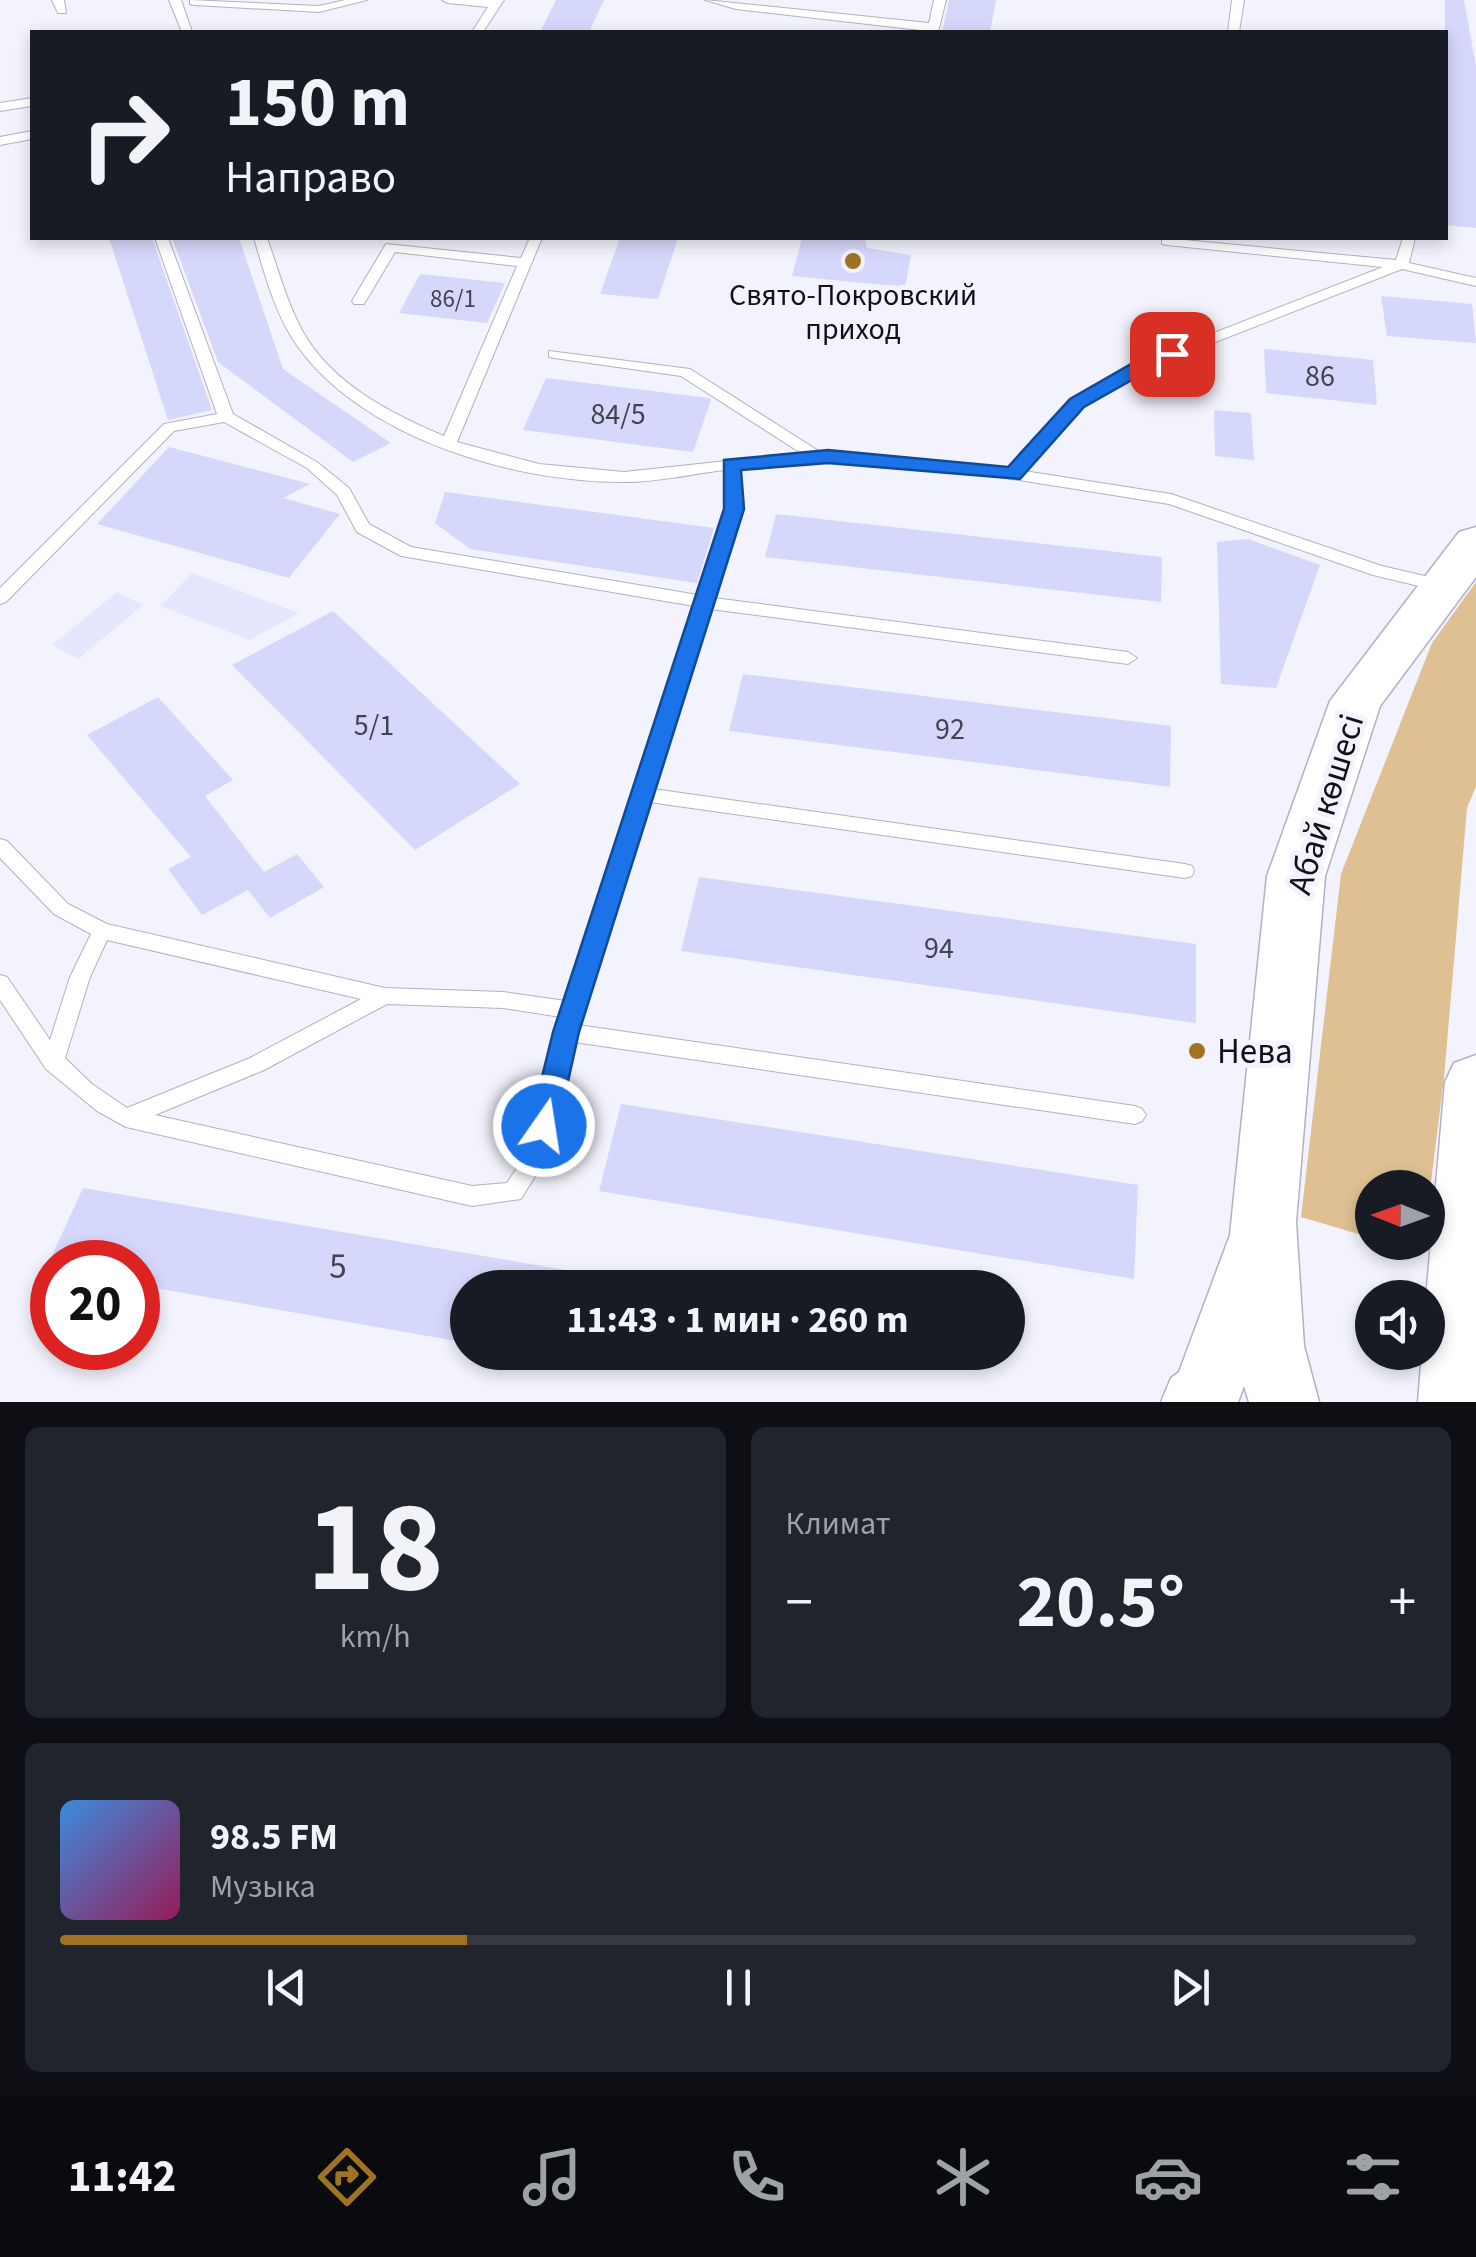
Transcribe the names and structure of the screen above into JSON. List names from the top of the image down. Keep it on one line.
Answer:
{"streets":{"street":["Абай көшесі"]},"places":["Свято-Покровский приход","Нева"],"house_numbers":["86/1","86","84/5","5/1","92","94","5"],"north":"left","page":{"turn":["150 m","Направо"],"limit":"20","trip":"11:43 · 1 мин · 260 m","tile":[["18","km/h"],"Климат"],"heat":["−","20.5°","+"],"song":["98.5 FM","Музыка"],"tabs":"11:42"}}
